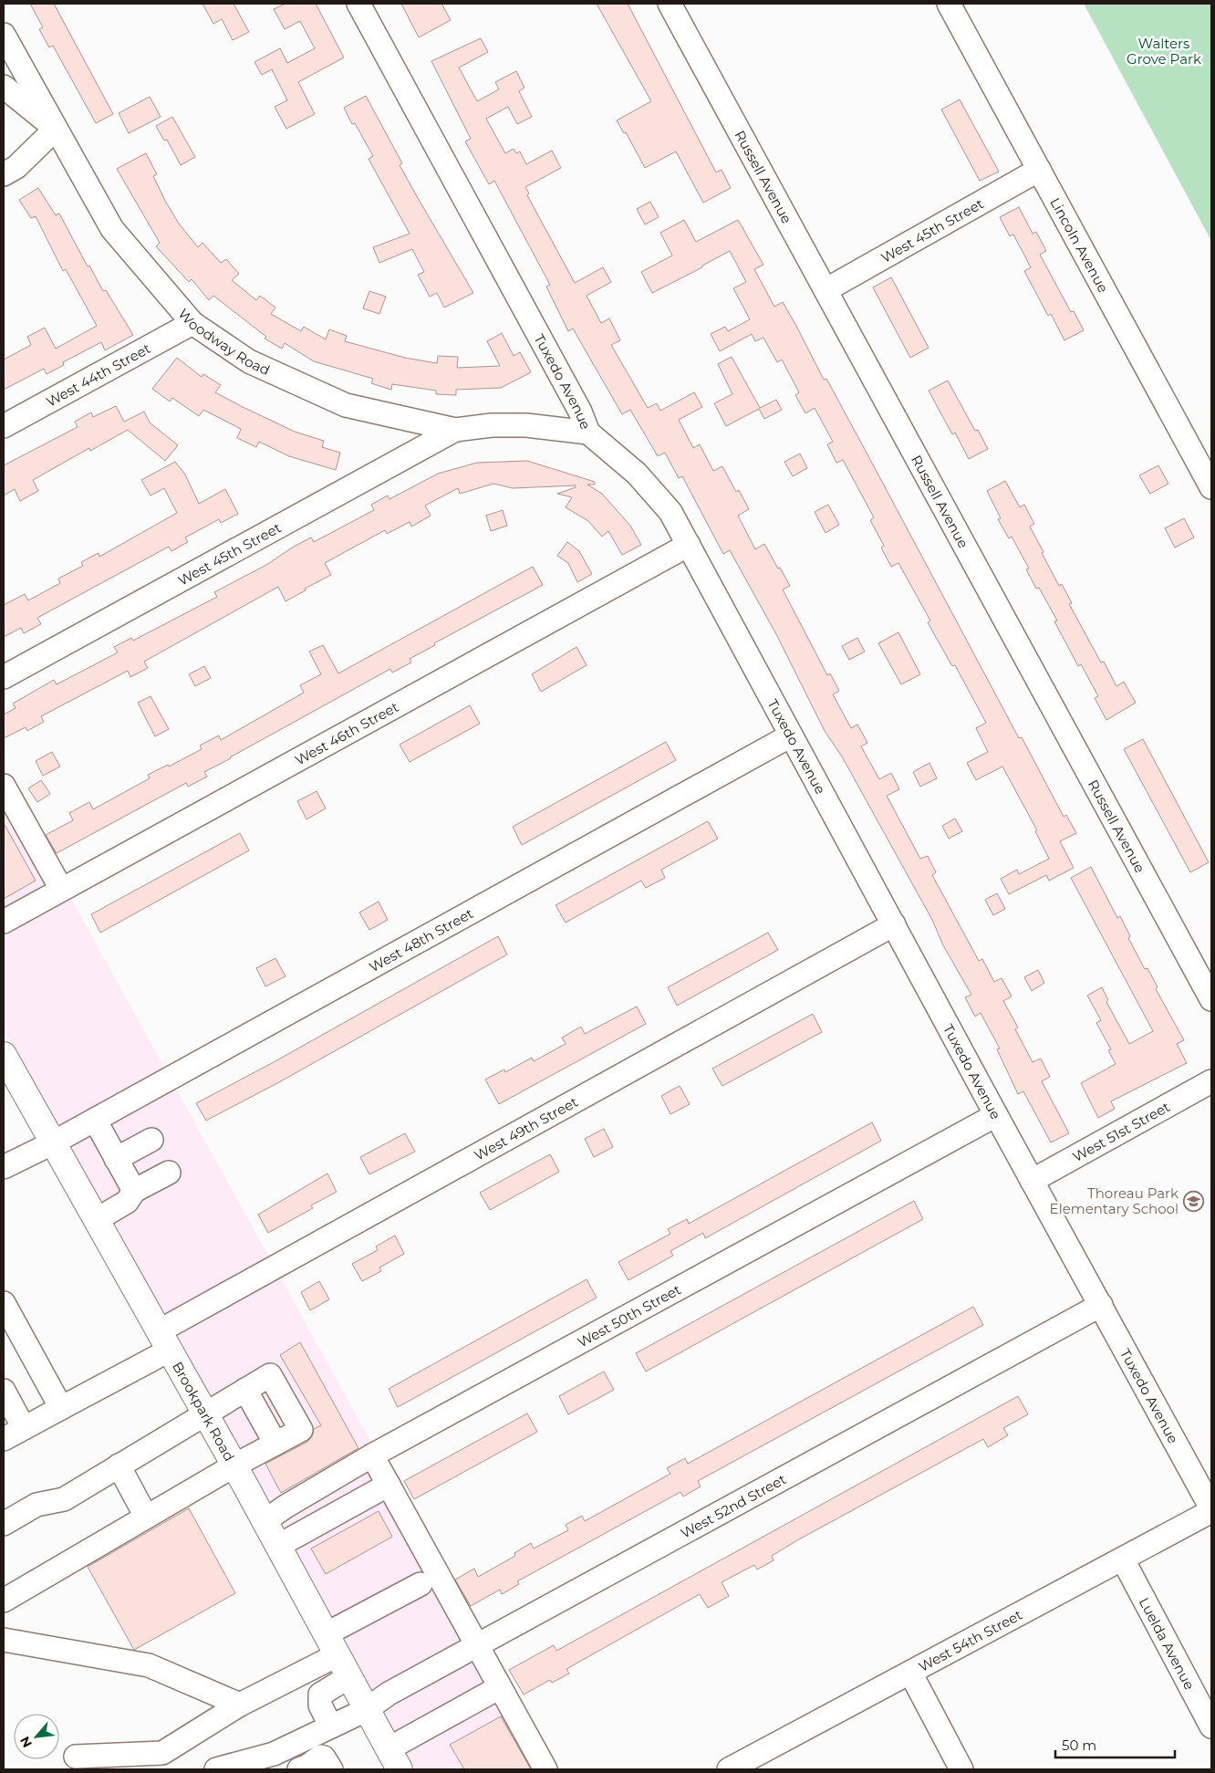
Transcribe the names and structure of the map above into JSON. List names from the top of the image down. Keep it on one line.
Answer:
{"streets":{"main road":["Brookpark Road"],"street":["Russell Avenue","West 45th Street","Lincoln Avenue","Woodway Road","West 44th Street","Tuxedo Avenue","West 46th Street","West 48th Street","West 49th Street","West 51st Street","West 50th Street","West 52nd Street","West 54th Street","Luelda Avenue"]},"crossings":[["Russell Avenue","West 45th Street"],["West 45th Street","Lincoln Avenue"],["West 45th Street","Woodway Road"],["Woodway Road","West 44th Street"],["Woodway Road","Tuxedo Avenue"],["Tuxedo Avenue","West 46th Street"],["Tuxedo Avenue","West 48th Street"],["Tuxedo Avenue","West 49th Street"],["Tuxedo Avenue","West 51st Street"],["Tuxedo Avenue","West 50th Street"],["Tuxedo Avenue","West 52nd Street"],["Tuxedo Avenue","West 54th Street"],["West 48th Street","Brookpark Road"],["West 49th Street","Brookpark Road"],["West 50th Street","Brookpark Road"],["Brookpark Road","West 52nd Street"],["West 54th Street","Luelda Avenue"]],"parks":["Walters Grove Park"],"places":{"school or university":["Thoreau Park Elementary School"]},"scale_bar":"50 m","north":"bottom left"}
